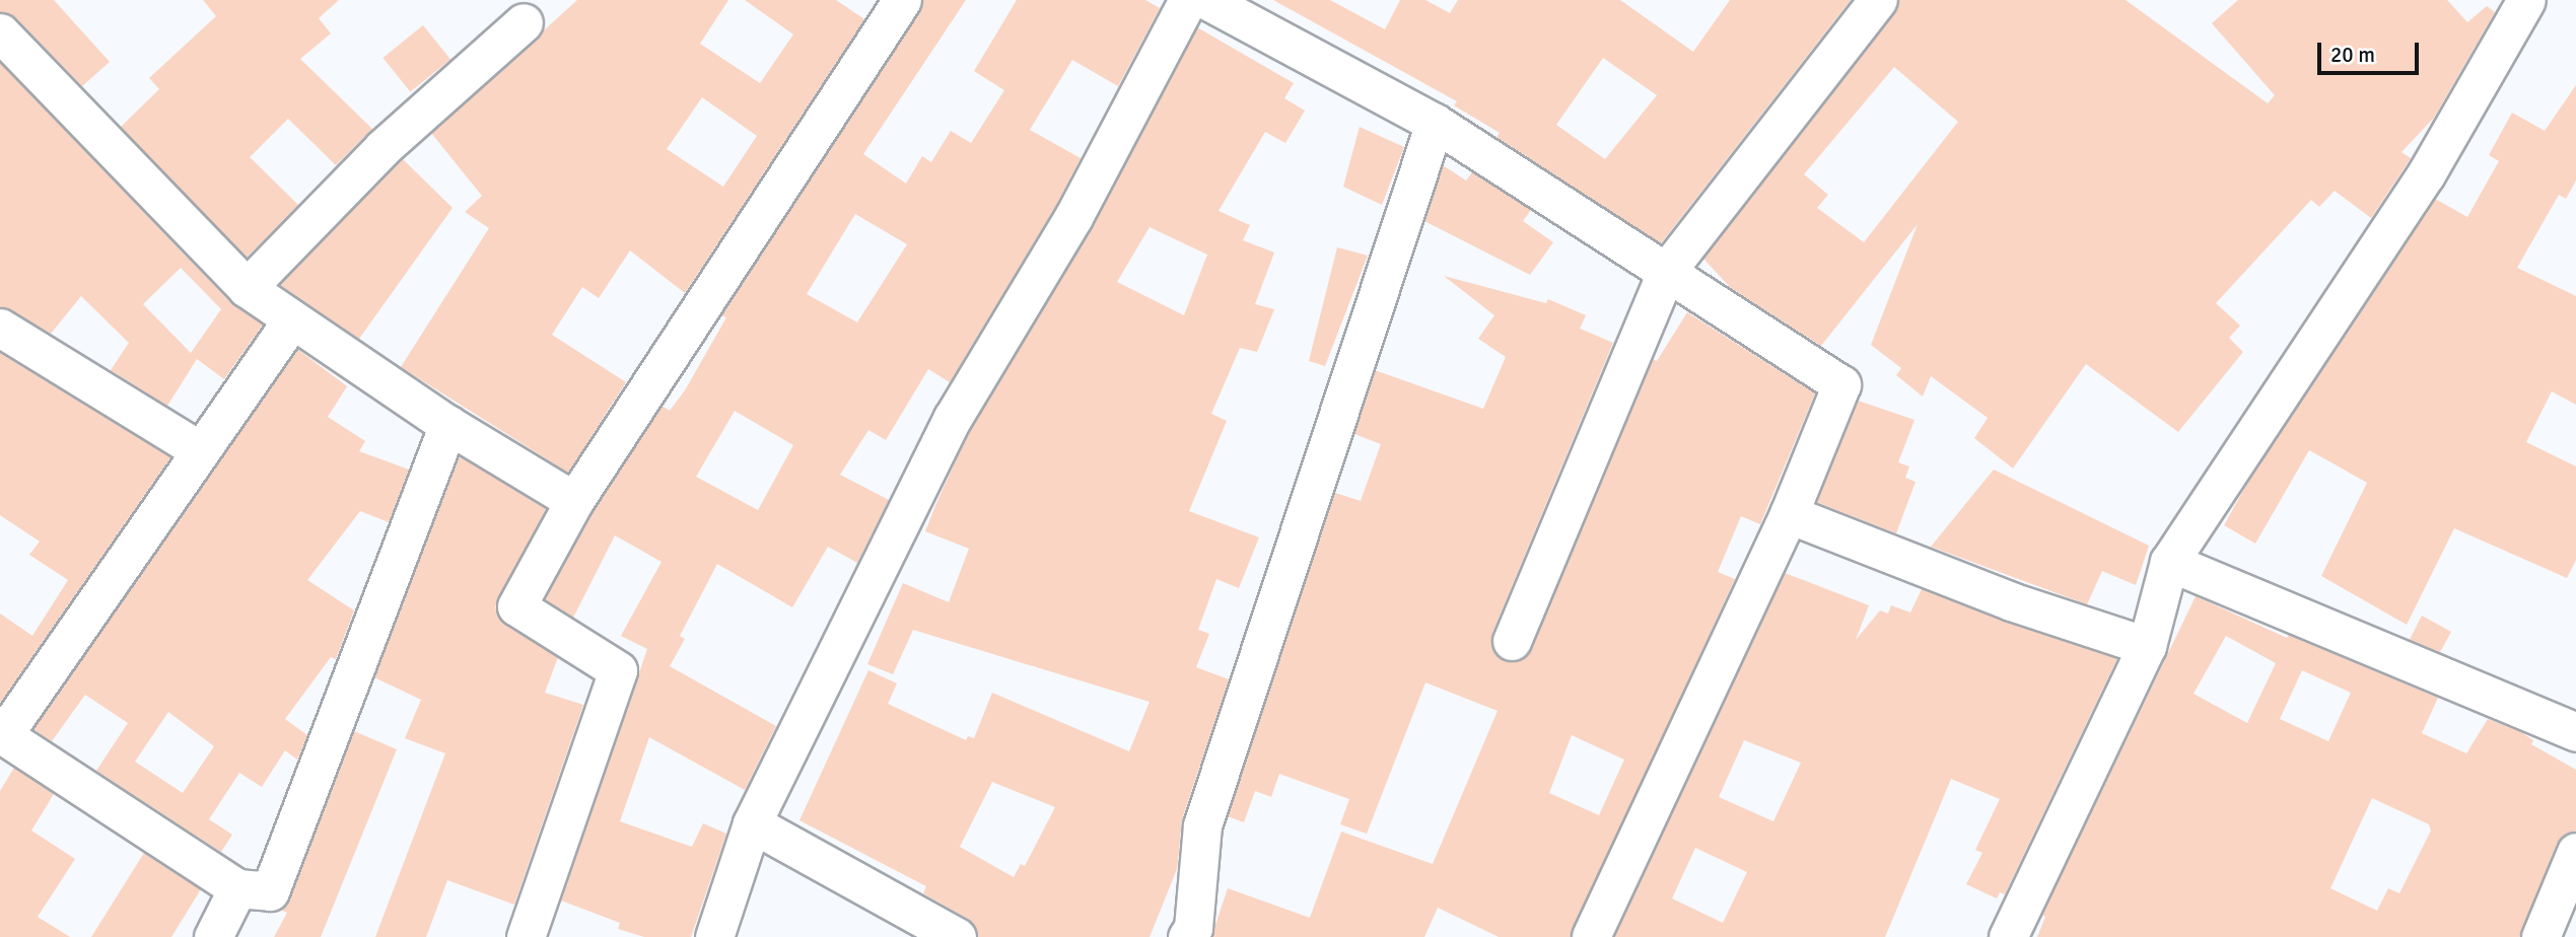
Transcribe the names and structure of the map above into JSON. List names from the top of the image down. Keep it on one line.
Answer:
{"scale_bar":"20 m"}
